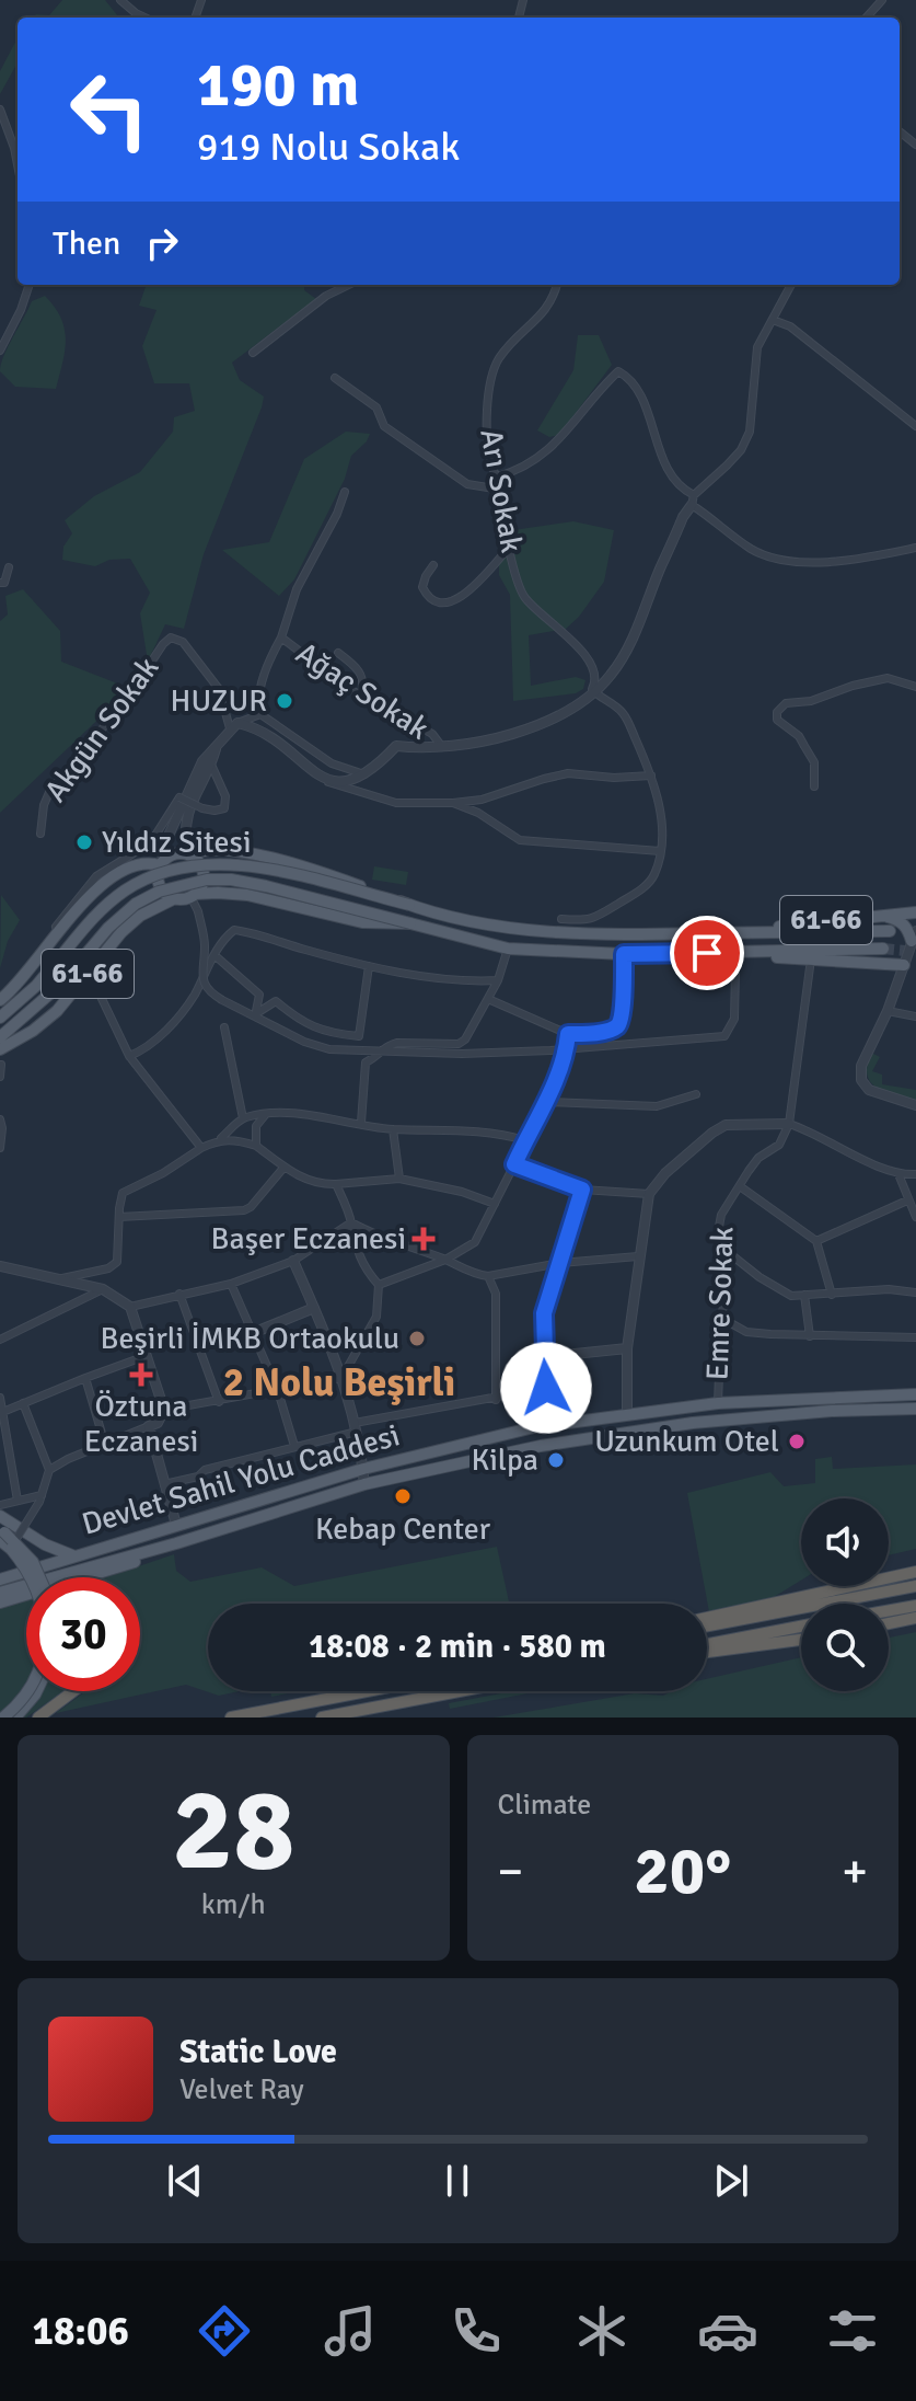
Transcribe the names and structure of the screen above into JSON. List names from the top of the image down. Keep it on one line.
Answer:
{"streets":{"main road":["61-66","Devlet Sahil Yolu Caddesi"],"street":["Arı Sokak","Ağaç Sokak","Akgün Sokak","Emre Sokak"]},"crossings":[["Emre Sokak","Devlet Sahil Yolu Caddesi"]],"districts":["2 Nolu Beşirli"],"places":{"other":["HUZUR","Yıldız Sitesi","Beşirli İMKB Ortaokulu","Uzunkum Otel","Kilpa","Kebap Center"],"health":["Başer Eczanesi","Öztuna Eczanesi"]},"page":{"turn":["190 m","919 Nolu Sokak"],"then":"Then","limit":"30","trip":"18:08 · 2 min · 580 m","tile":[["28","km/h"],"Climate"],"heat":["−","20°","+"],"song":["Static Love","Velvet Ray"],"tabs":"18:06"}}
